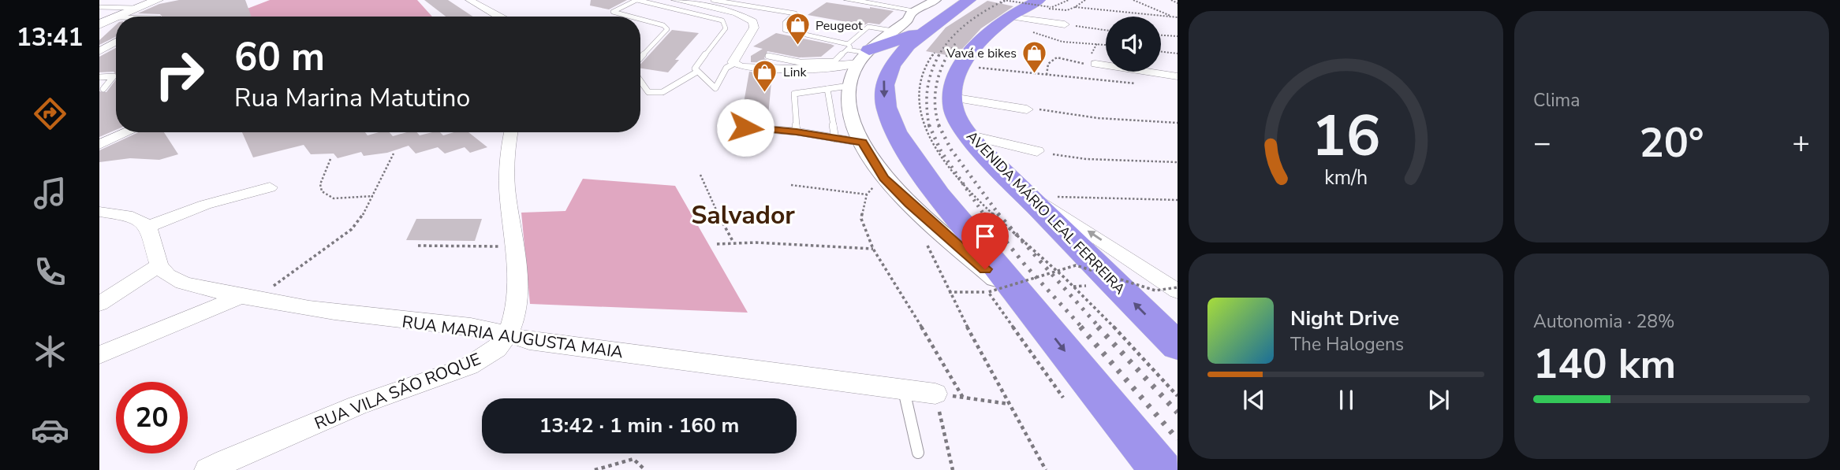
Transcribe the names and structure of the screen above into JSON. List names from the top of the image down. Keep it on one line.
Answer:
{"streets":{"highway":["AVENIDA MÁRIO LEAL FERREIRA"],"street":["RUA MARIA AUGUSTA MAIA","RUA VILA SÃO ROQUE"]},"crossings":[["RUA MARIA AUGUSTA MAIA","RUA VILA SÃO ROQUE"]],"districts":["Salvador"],"places":{"shop":["Peugeot","Vavá e bikes","Link"]},"page":{"tabs":"13:41","tile":["Clima",["Autonomia · 28%","140 km"]],"turn":["60 m","Rua Marina Matutino"],"heat":["−","20°","+"],"song":["Night Drive","The Halogens"],"limit":"20","trip":"13:42 · 1 min · 160 m","gauge":["16","km/h"]}}
